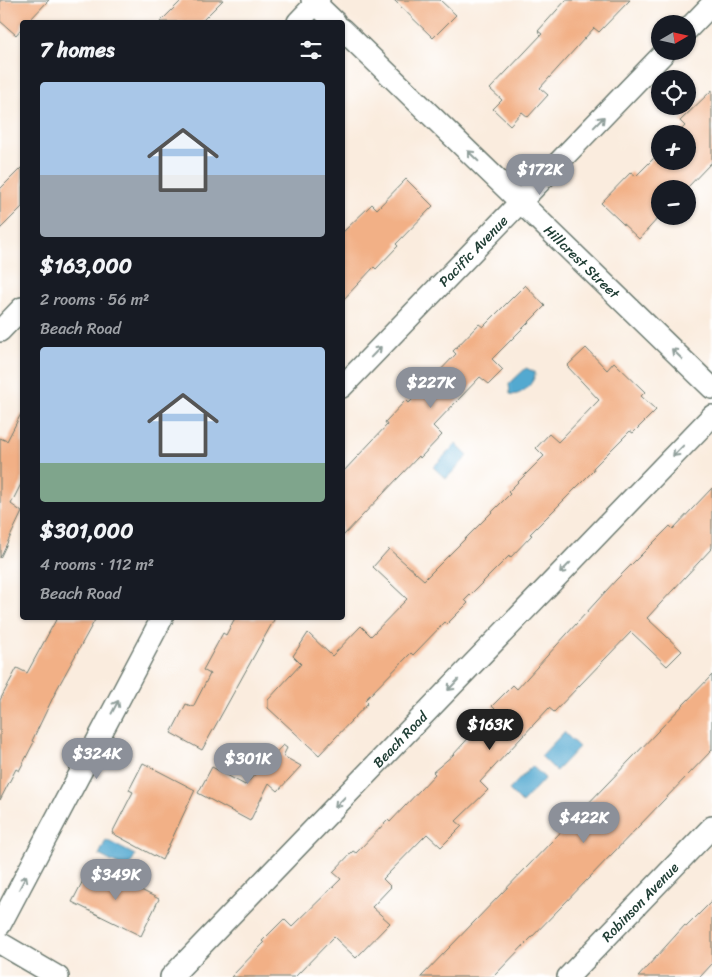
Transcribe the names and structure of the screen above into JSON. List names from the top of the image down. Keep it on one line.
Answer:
{"streets":{"street":["Pacific Avenue","Hillcrest Street","Beach Road","Robinson Avenue"]},"crossings":[["Pacific Avenue","Hillcrest Street"]],"one_way":["Pacific Avenue","Hillcrest Street","Beach Road"],"north":"right","page":{"map_buttons":["+","−"],"heading":"7 homes","list":[{"name":"$163,000","note":"2 rooms · 56 m² · Beach Road"},{"name":"$301,000","note":"4 rooms · 112 m² · Beach Road"}],"price":["$172K","$227K","$163K","$324K","$301K","$422K","$349K"]}}
